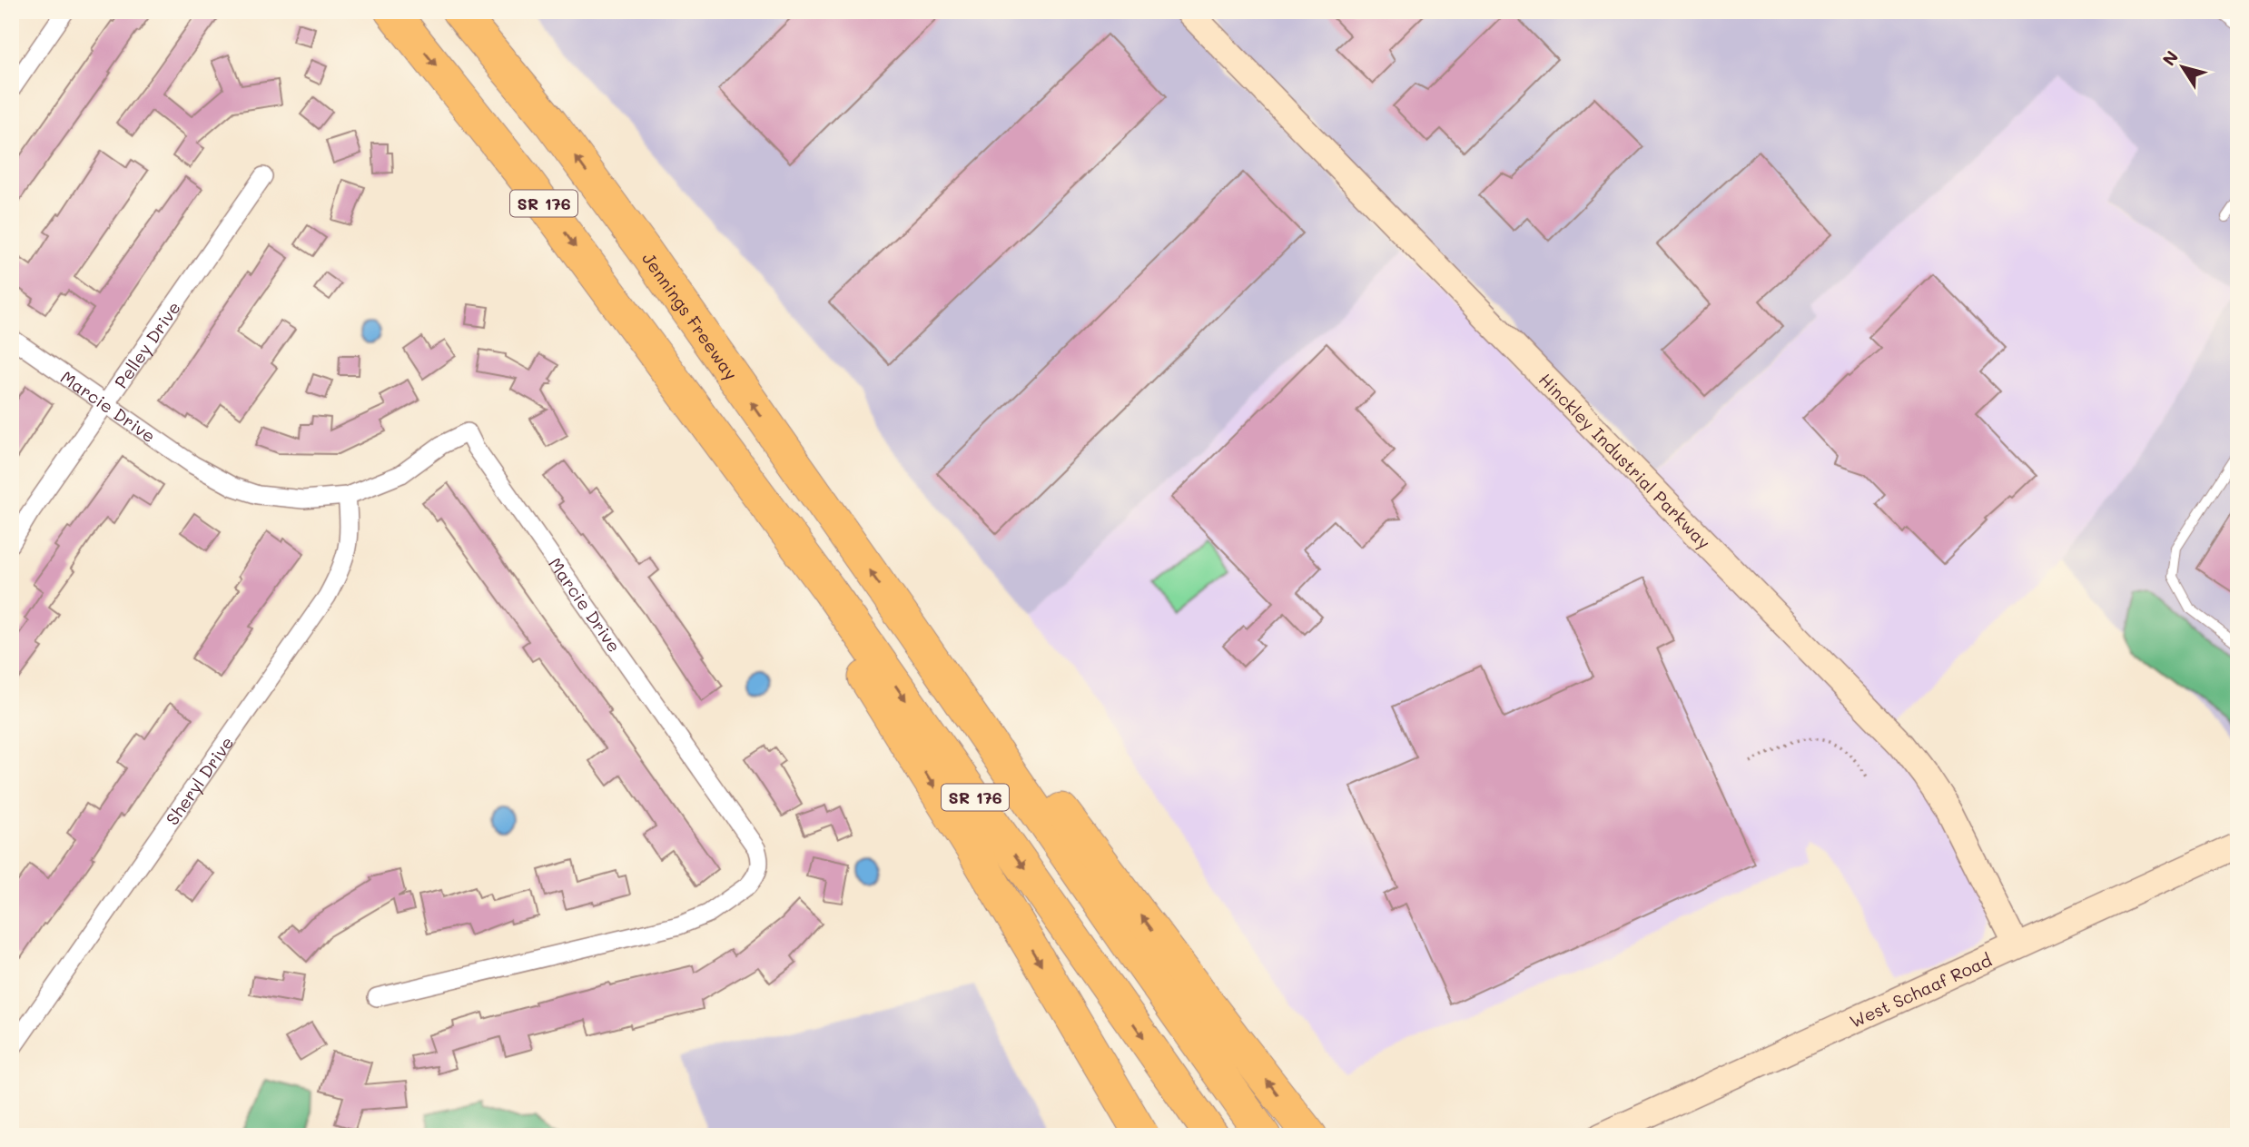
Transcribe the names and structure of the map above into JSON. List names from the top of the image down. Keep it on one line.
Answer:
{"streets":{"highway":["SR 176","Jennings Freeway"],"street":["Pelley Drive","Marcie Drive","Hinckley Industrial Parkway","Sheryl Drive","West Schaaf Road"]},"crossings":[["SR 176","Jennings Freeway"],["Pelley Drive","Marcie Drive"],["Marcie Drive","Sheryl Drive"],["Hinckley Industrial Parkway","West Schaaf Road"]],"north":"top left"}
